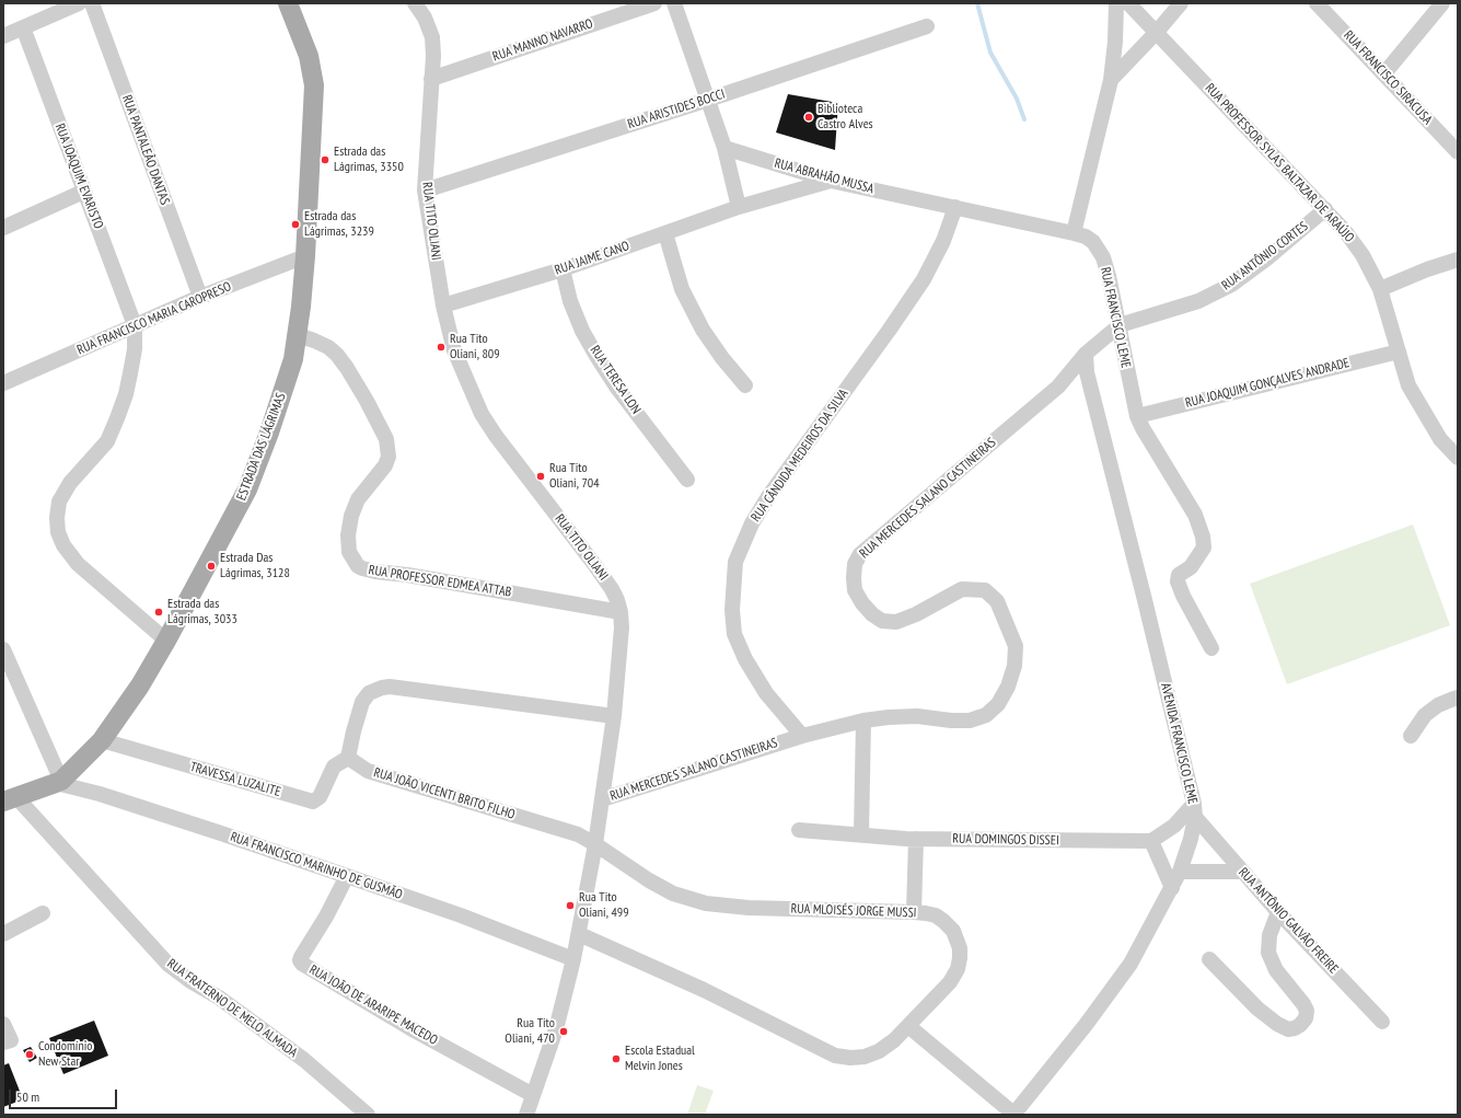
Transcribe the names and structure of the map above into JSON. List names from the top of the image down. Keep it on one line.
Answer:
{"streets":{"main road":["ESTRADA DAS LÁGRIMAS"],"street":["RUA MANNO NAVARRO","RUA FRANCISCO SIRACUSA","RUA ARISTIDES BOCCI","RUA PANTALEÃO DANTAS","RUA PROFESSOR SYLAS BALTAZAR DE ARAÚJO","RUA JOAQUIM EVARISTO","RUA ABRAHÃO MUSSA","RUA TITO OLIANI","RUA ANTÔNIO CORTES","RUA JAIME CANO","RUA FRANCISCO LEME","RUA FRANCISCO MARIA CAROPRESO","RUA TERESA LON","RUA JOAQUIM GONÇALVES ANDRADE","RUA CÂNDIDA MEDEIROS DA SILVA","RUA MERCEDES SALANO CASTINEIRAS","RUA PROFESSOR EDMEA ATTAB","AVENIDA FRANCISCO LEME","TRAVESSA LUZALITE","RUA JOÃO VICENTI BRITO FILHO","RUA DOMINGOS DISSEI","RUA FRANCISCO MARINHO DE GUSMÃO","RUA MLOISÉS JORGE MUSSI","RUA ANTÔNIO GALVÃO FREIRE","RUA JOÃO DE ARARIPE MACEDO","RUA FRATERNO DE MELO ALMADA"]},"crossings":[["RUA MANNO NAVARRO","RUA TITO OLIANI"],["RUA ARISTIDES BOCCI","RUA TITO OLIANI"],["RUA PANTALEÃO DANTAS","RUA FRANCISCO MARIA CAROPRESO"],["RUA PROFESSOR SYLAS BALTAZAR DE ARAÚJO","RUA ANTÔNIO CORTES"],["RUA PROFESSOR SYLAS BALTAZAR DE ARAÚJO","RUA JOAQUIM GONÇALVES ANDRADE"],["RUA JOAQUIM EVARISTO","RUA FRANCISCO MARIA CAROPRESO"],["RUA ABRAHÃO MUSSA","RUA JAIME CANO"],["RUA ABRAHÃO MUSSA","RUA FRANCISCO LEME"],["RUA ABRAHÃO MUSSA","RUA CÂNDIDA MEDEIROS DA SILVA"],["RUA TITO OLIANI","RUA JAIME CANO"],["RUA TITO OLIANI","RUA MERCEDES SALANO CASTINEIRAS"],["RUA TITO OLIANI","RUA PROFESSOR EDMEA ATTAB"],["RUA TITO OLIANI","RUA JOÃO VICENTI BRITO FILHO"],["RUA TITO OLIANI","RUA FRANCISCO MARINHO DE GUSMÃO"],["RUA TITO OLIANI","RUA MLOISÉS JORGE MUSSI"],["RUA TITO OLIANI","RUA JOÃO DE ARARIPE MACEDO"],["RUA ANTÔNIO CORTES","RUA FRANCISCO LEME"],["RUA ANTÔNIO CORTES","RUA MERCEDES SALANO CASTINEIRAS"],["RUA ANTÔNIO CORTES","AVENIDA FRANCISCO LEME"],["RUA JAIME CANO","RUA TERESA LON"],["RUA FRANCISCO LEME","RUA JOAQUIM GONÇALVES ANDRADE"],["RUA FRANCISCO MARIA CAROPRESO","ESTRADA DAS LÁGRIMAS"],["ESTRADA DAS LÁGRIMAS","RUA PROFESSOR EDMEA ATTAB"],["ESTRADA DAS LÁGRIMAS","TRAVESSA LUZALITE"],["ESTRADA DAS LÁGRIMAS","RUA FRANCISCO MARINHO DE GUSMÃO"],["ESTRADA DAS LÁGRIMAS","RUA FRATERNO DE MELO ALMADA"],["RUA CÂNDIDA MEDEIROS DA SILVA","RUA MERCEDES SALANO CASTINEIRAS"],["RUA MERCEDES SALANO CASTINEIRAS","AVENIDA FRANCISCO LEME"],["AVENIDA FRANCISCO LEME","RUA ANTÔNIO GALVÃO FREIRE"],["TRAVESSA LUZALITE","RUA JOÃO VICENTI BRITO FILHO"],["RUA JOÃO VICENTI BRITO FILHO","RUA MLOISÉS JORGE MUSSI"],["RUA FRANCISCO MARINHO DE GUSMÃO","RUA JOÃO DE ARARIPE MACEDO"]],"places":["Biblioteca Castro Alves","Estrada das Lágrimas, 3350","Estrada das Lágrimas, 3239","Rua Tito Oliani, 809","Rua Tito Oliani, 704","Estrada Das Lágrimas, 3128","Estrada das Lágrimas, 3033","Rua Tito Oliani, 499","Rua Tito Oliani, 470","Condomínio New Star","Escola Estadual Melvin Jones"],"scale_bar":"50 m"}
